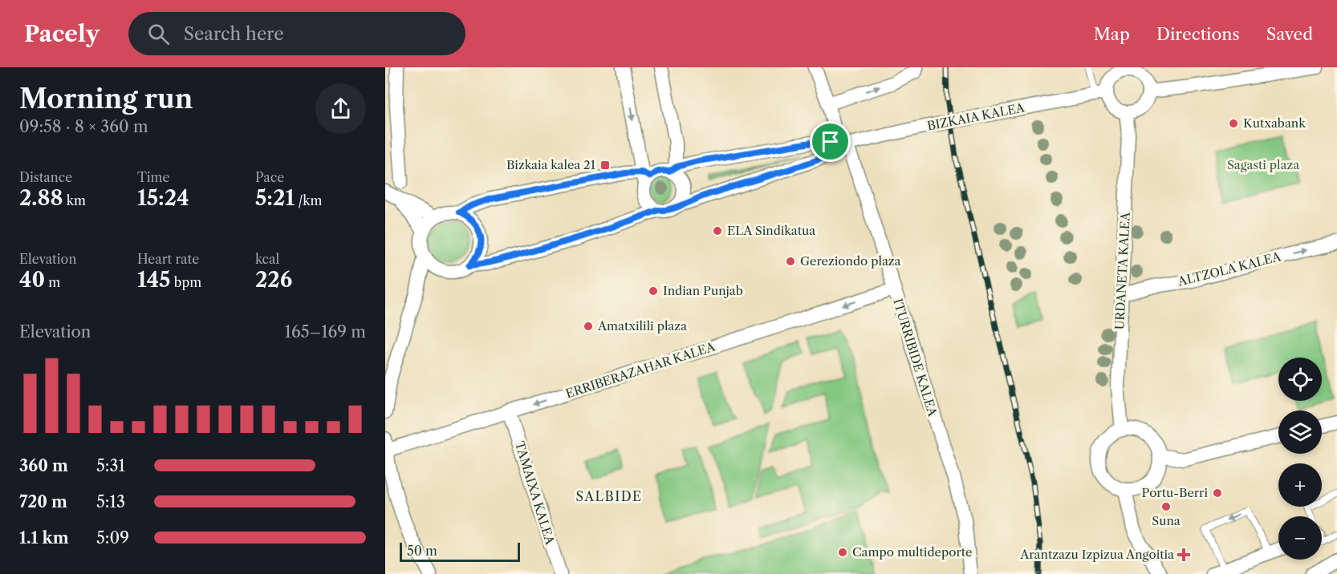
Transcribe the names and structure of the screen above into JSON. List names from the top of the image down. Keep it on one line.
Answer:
{"streets":{"street":["BIZKAIA KALEA","ALTZOLA KALEA","URDANETA KALEA","ITURRIBIDE KALEA","ERRIBERAZAHAR KALEA","TAMAIXA KALEA"]},"crossings":[["BIZKAIA KALEA","URDANETA KALEA"],["BIZKAIA KALEA","ITURRIBIDE KALEA"],["ALTZOLA KALEA","URDANETA KALEA"],["ITURRIBIDE KALEA","ERRIBERAZAHAR KALEA"],["ERRIBERAZAHAR KALEA","TAMAIXA KALEA"]],"one_way":["ALTZOLA KALEA","ERRIBERAZAHAR KALEA"],"districts":["SALBIDE"],"parks":["Sagasti plaza"],"places":{"other":["Kutxabank","ELA Sindikatua","Gereziondo plaza","Indian Punjab","Amatxilili plaza","Portu-Berri","Suna","Campo multideporte"],"transit":["Bizkaia kalea 21"],"health":["Arantzazu Izpizua Angoitia"]},"scale_bar":"50 m","page":{"header":"Pacely","search":"Search here","nav":["Map","Directions","Saved"],"heading":["Morning run","09:58 · 8 × 360 m"],"stats":[["Distance","2.88 km"],["Time","15:24"],["Pace","5:21 /km"],["Elevation","40 m"],["Heart rate","145 bpm"],["kcal","226"]],"chart":["Elevation","165–169 m"],"map_buttons":["+","−"],"list":[{"name":"360 m","note":"5:31"},{"name":"720 m","note":"5:13"},{"name":"1.1 km","note":"5:09"}],"scale":"50 m"}}
